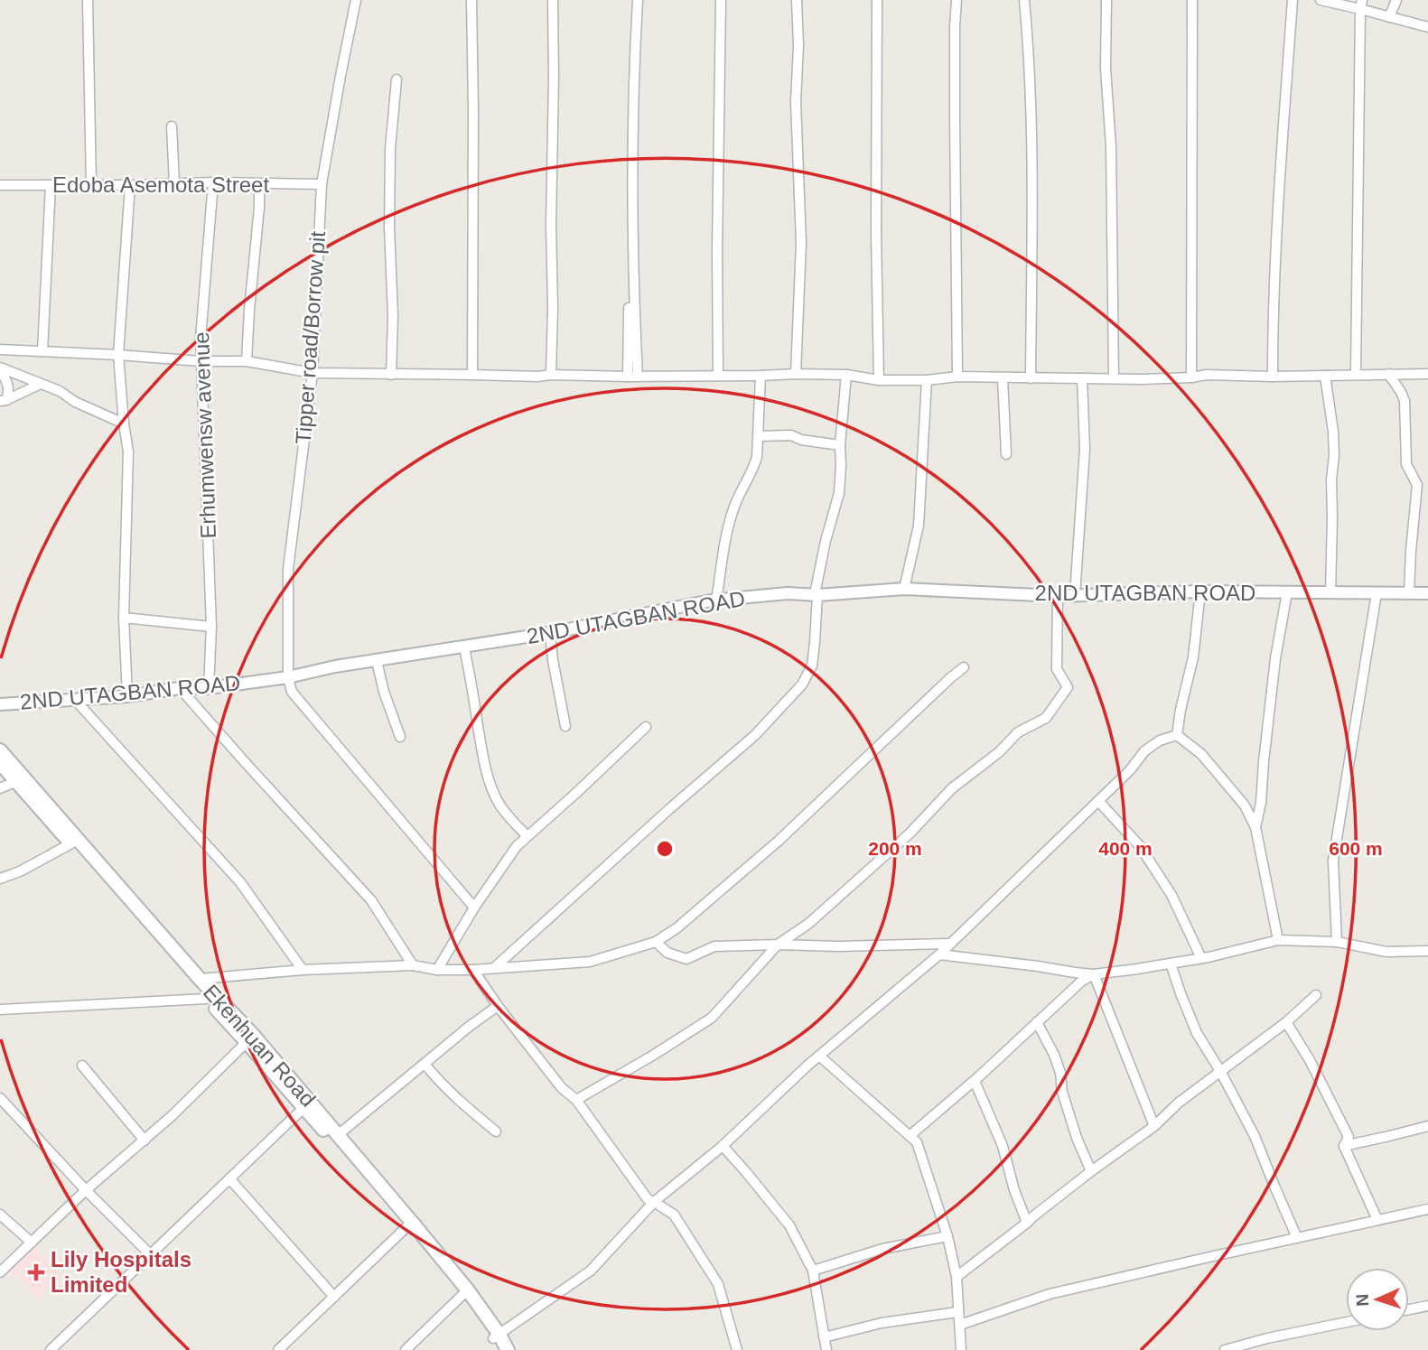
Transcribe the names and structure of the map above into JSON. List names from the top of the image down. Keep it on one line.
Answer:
{"streets":{"main road":["Ekenhuan Road"],"street":["Edoba Asemota Street","Tipper road/Borrow pit","Erhumwensw avenue","2ND UTAGBAN ROAD"]},"crossings":[["Edoba Asemota Street","Tipper road/Borrow pit"],["Edoba Asemota Street","Erhumwensw avenue"],["Tipper road/Borrow pit","2ND UTAGBAN ROAD"],["Erhumwensw avenue","2ND UTAGBAN ROAD"]],"places":{"health":["Lily Hospitals Limited"]},"north":"left","rings":["200 m","400 m","600 m"]}
